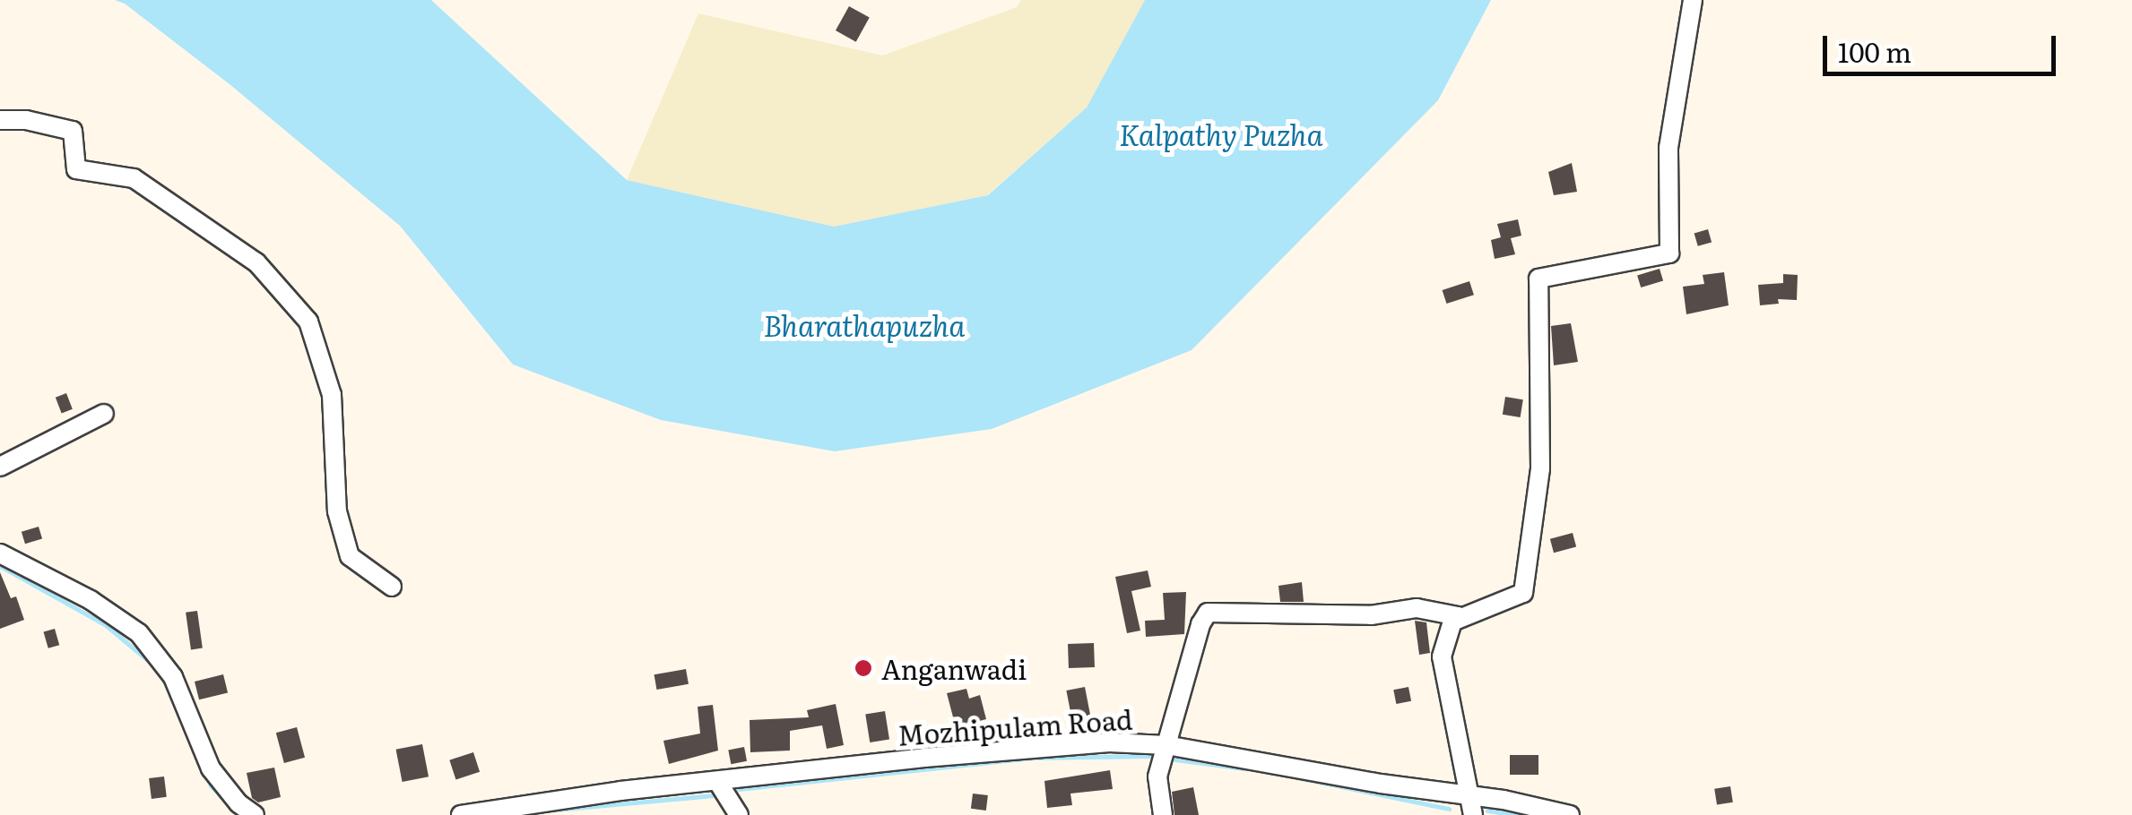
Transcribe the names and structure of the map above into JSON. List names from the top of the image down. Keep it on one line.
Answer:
{"streets":{"street":["Mozhipulam Road"]},"water":["Kalpathy Puzha","Bharathapuzha"],"places":["Anganwadi"],"scale_bar":"100 m"}
